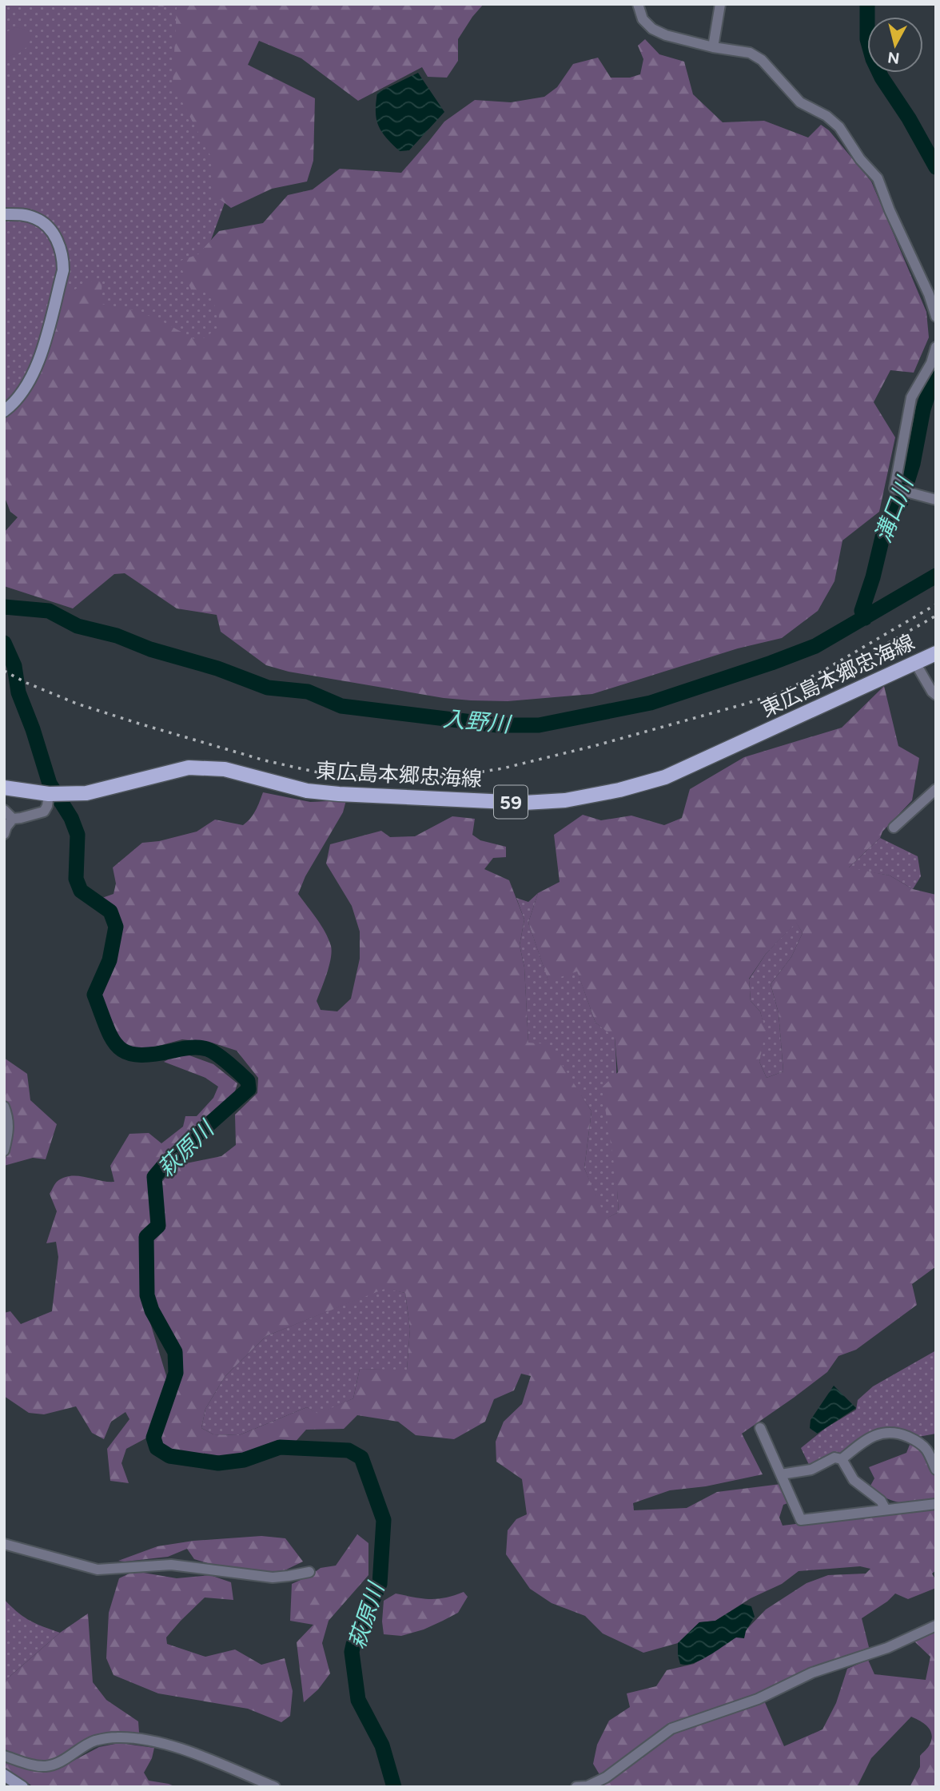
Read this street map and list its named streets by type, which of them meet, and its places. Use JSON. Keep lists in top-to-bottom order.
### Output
{
  "streets": {
    "main road": ["東広島本郷忠海線", "59"]
  },
  "water": ["溝口川", "入野川", "萩原川"],
  "north": "bottom"
}
